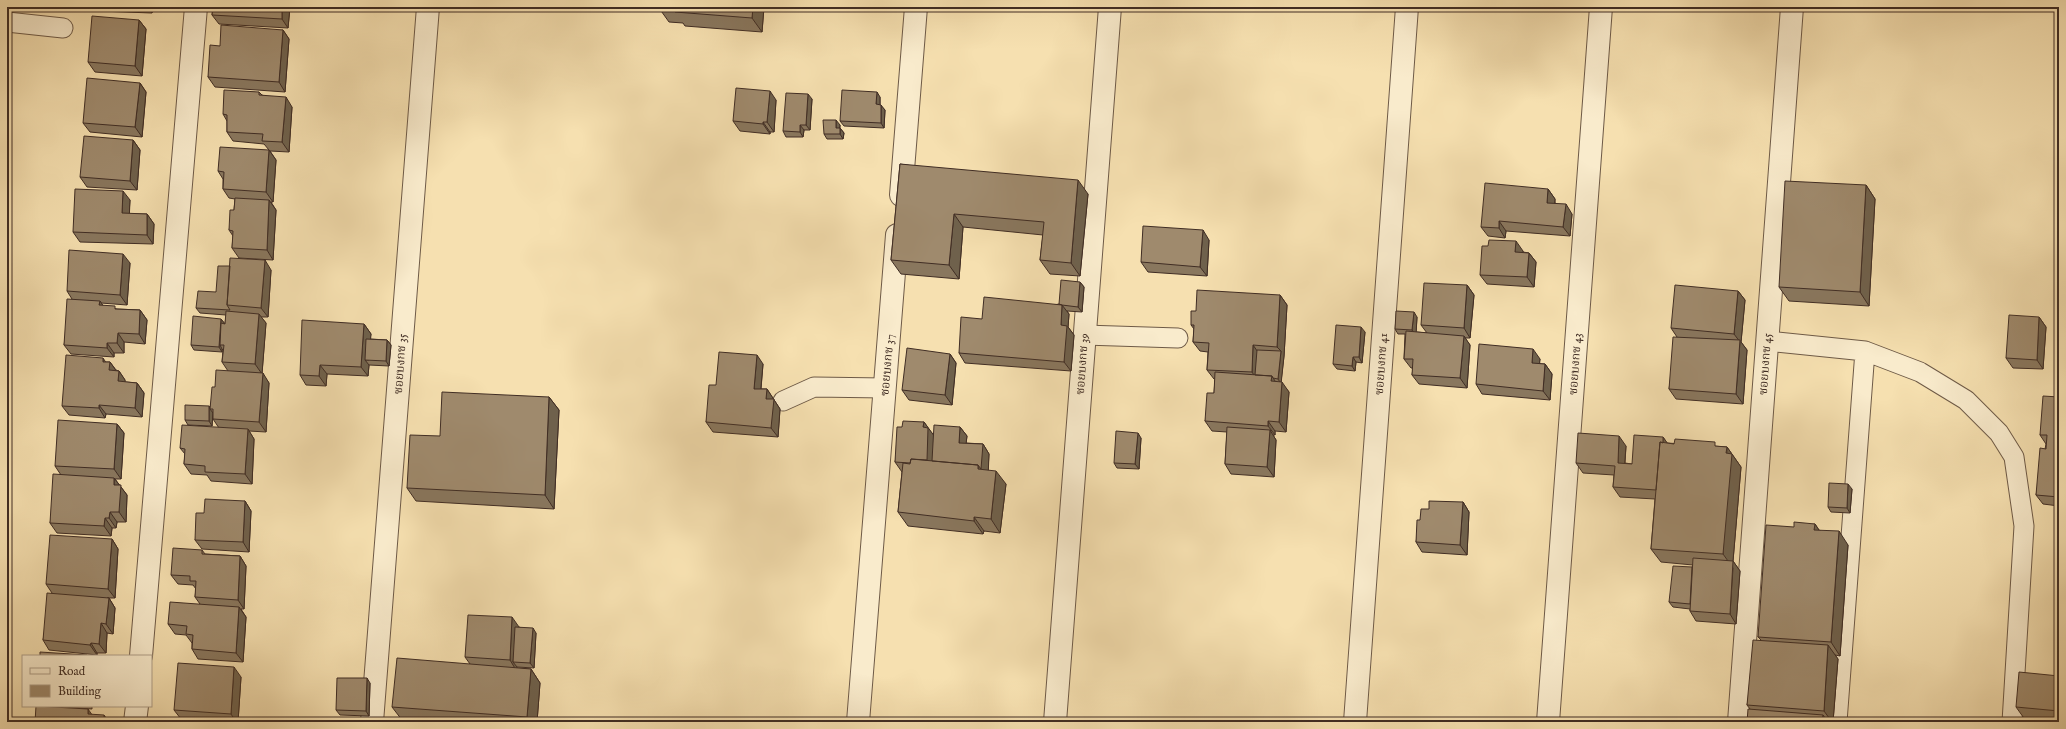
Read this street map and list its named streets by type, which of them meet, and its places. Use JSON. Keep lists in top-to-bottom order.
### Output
{
  "streets": {
    "street": [
      "ซอยบงกช 35",
      "ซอยบงกช 39",
      "ซอยบงกช 41",
      "ซอยบงกช 43",
      "ซอยบงกช 45",
      "ซอยบงกช 37"
    ]
  },
  "legend": ["Road", "Building"]
}
